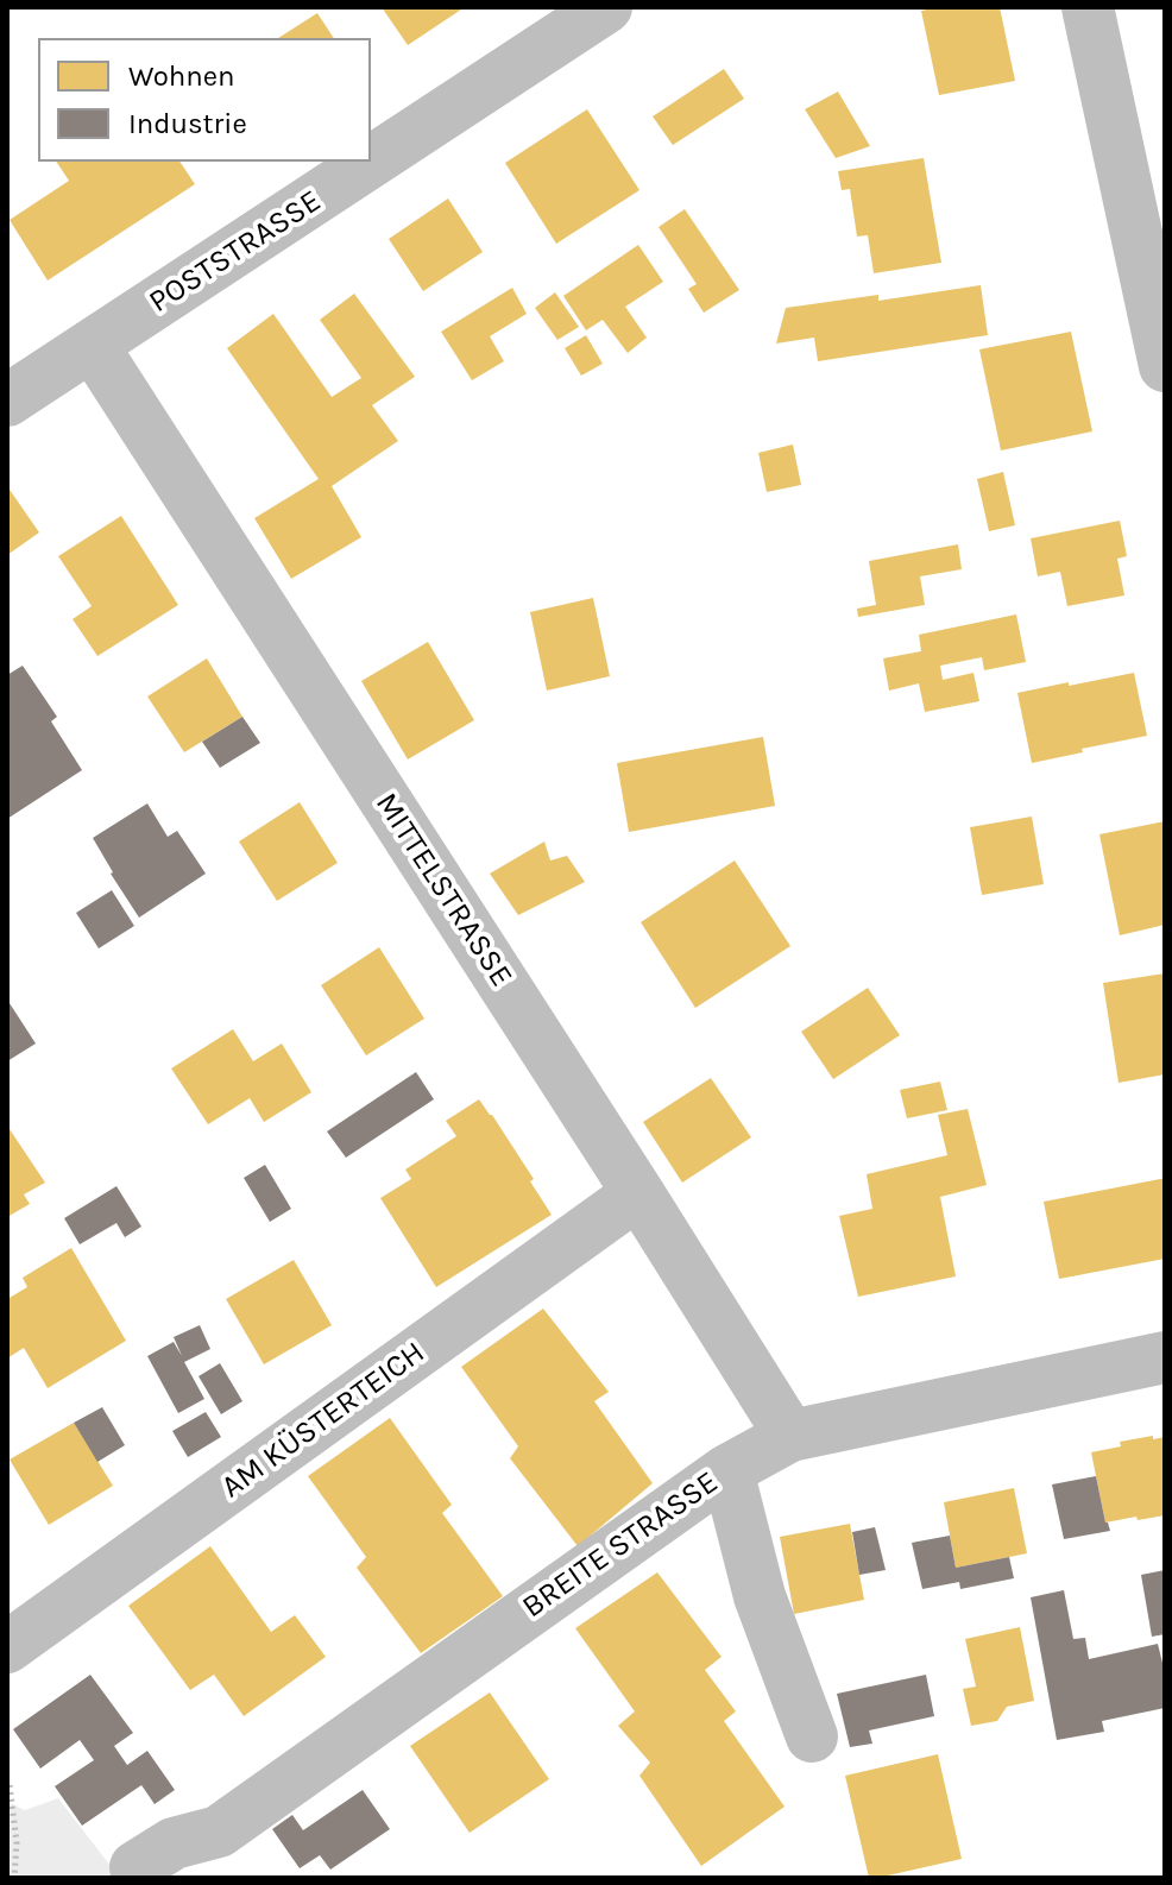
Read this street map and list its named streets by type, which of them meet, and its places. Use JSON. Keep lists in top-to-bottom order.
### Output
{
  "streets": {
    "street": [
      "POSTSTRASSE",
      "MITTELSTRASSE",
      "AM KÜSTERTEICH",
      "BREITE STRASSE"
    ]
  },
  "crossings": [
    ["POSTSTRASSE", "MITTELSTRASSE"],
    ["MITTELSTRASSE", "AM KÜSTERTEICH"],
    ["MITTELSTRASSE", "BREITE STRASSE"]
  ],
  "legend": ["Wohnen", "Industrie"]
}
